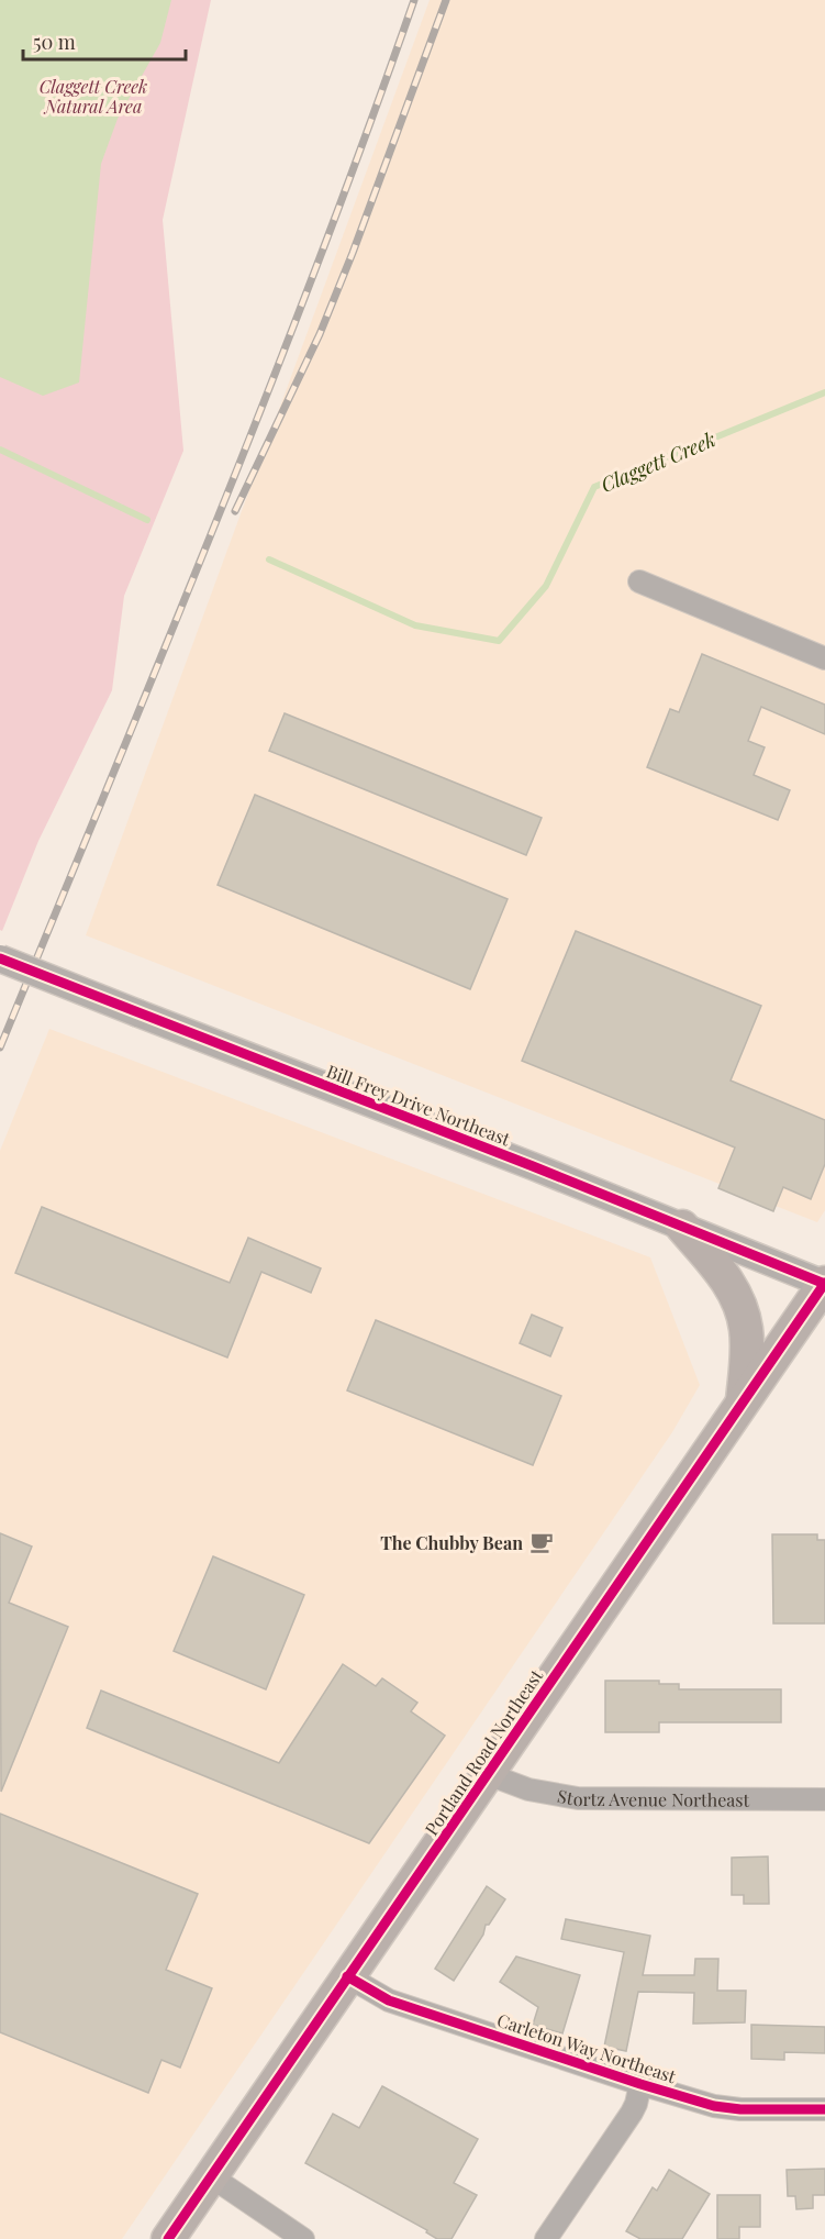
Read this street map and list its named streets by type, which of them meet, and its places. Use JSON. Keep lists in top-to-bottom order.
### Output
{
  "streets": {
    "main road": ["Portland Road Northeast"],
    "street": ["Bill Frey Drive Northeast", "Stortz Avenue Northeast", "Carleton Way Northeast"]
  },
  "crossings": [
    ["Bill Frey Drive Northeast", "Portland Road Northeast"],
    ["Portland Road Northeast", "Stortz Avenue Northeast"],
    ["Portland Road Northeast", "Carleton Way Northeast"]
  ],
  "water": ["Claggett Creek"],
  "parks": ["Claggett Creek Natural Area"],
  "places": {
    "cafe": ["The Chubby Bean"]
  },
  "scale_bar": "50 m"
}
